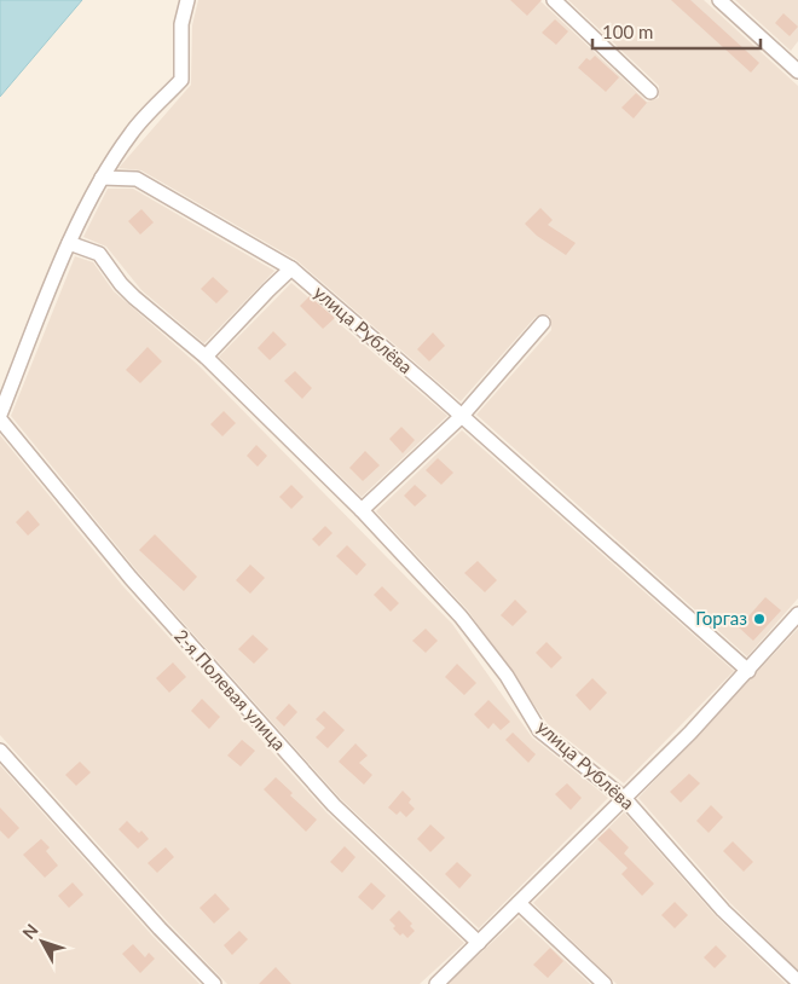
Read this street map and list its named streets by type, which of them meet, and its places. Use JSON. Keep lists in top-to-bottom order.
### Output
{
  "streets": {
    "street": ["улица Рублёва", "2-я Полевая улица"]
  },
  "places": ["Горгаз"],
  "scale_bar": "100 m",
  "north": "top left"
}
